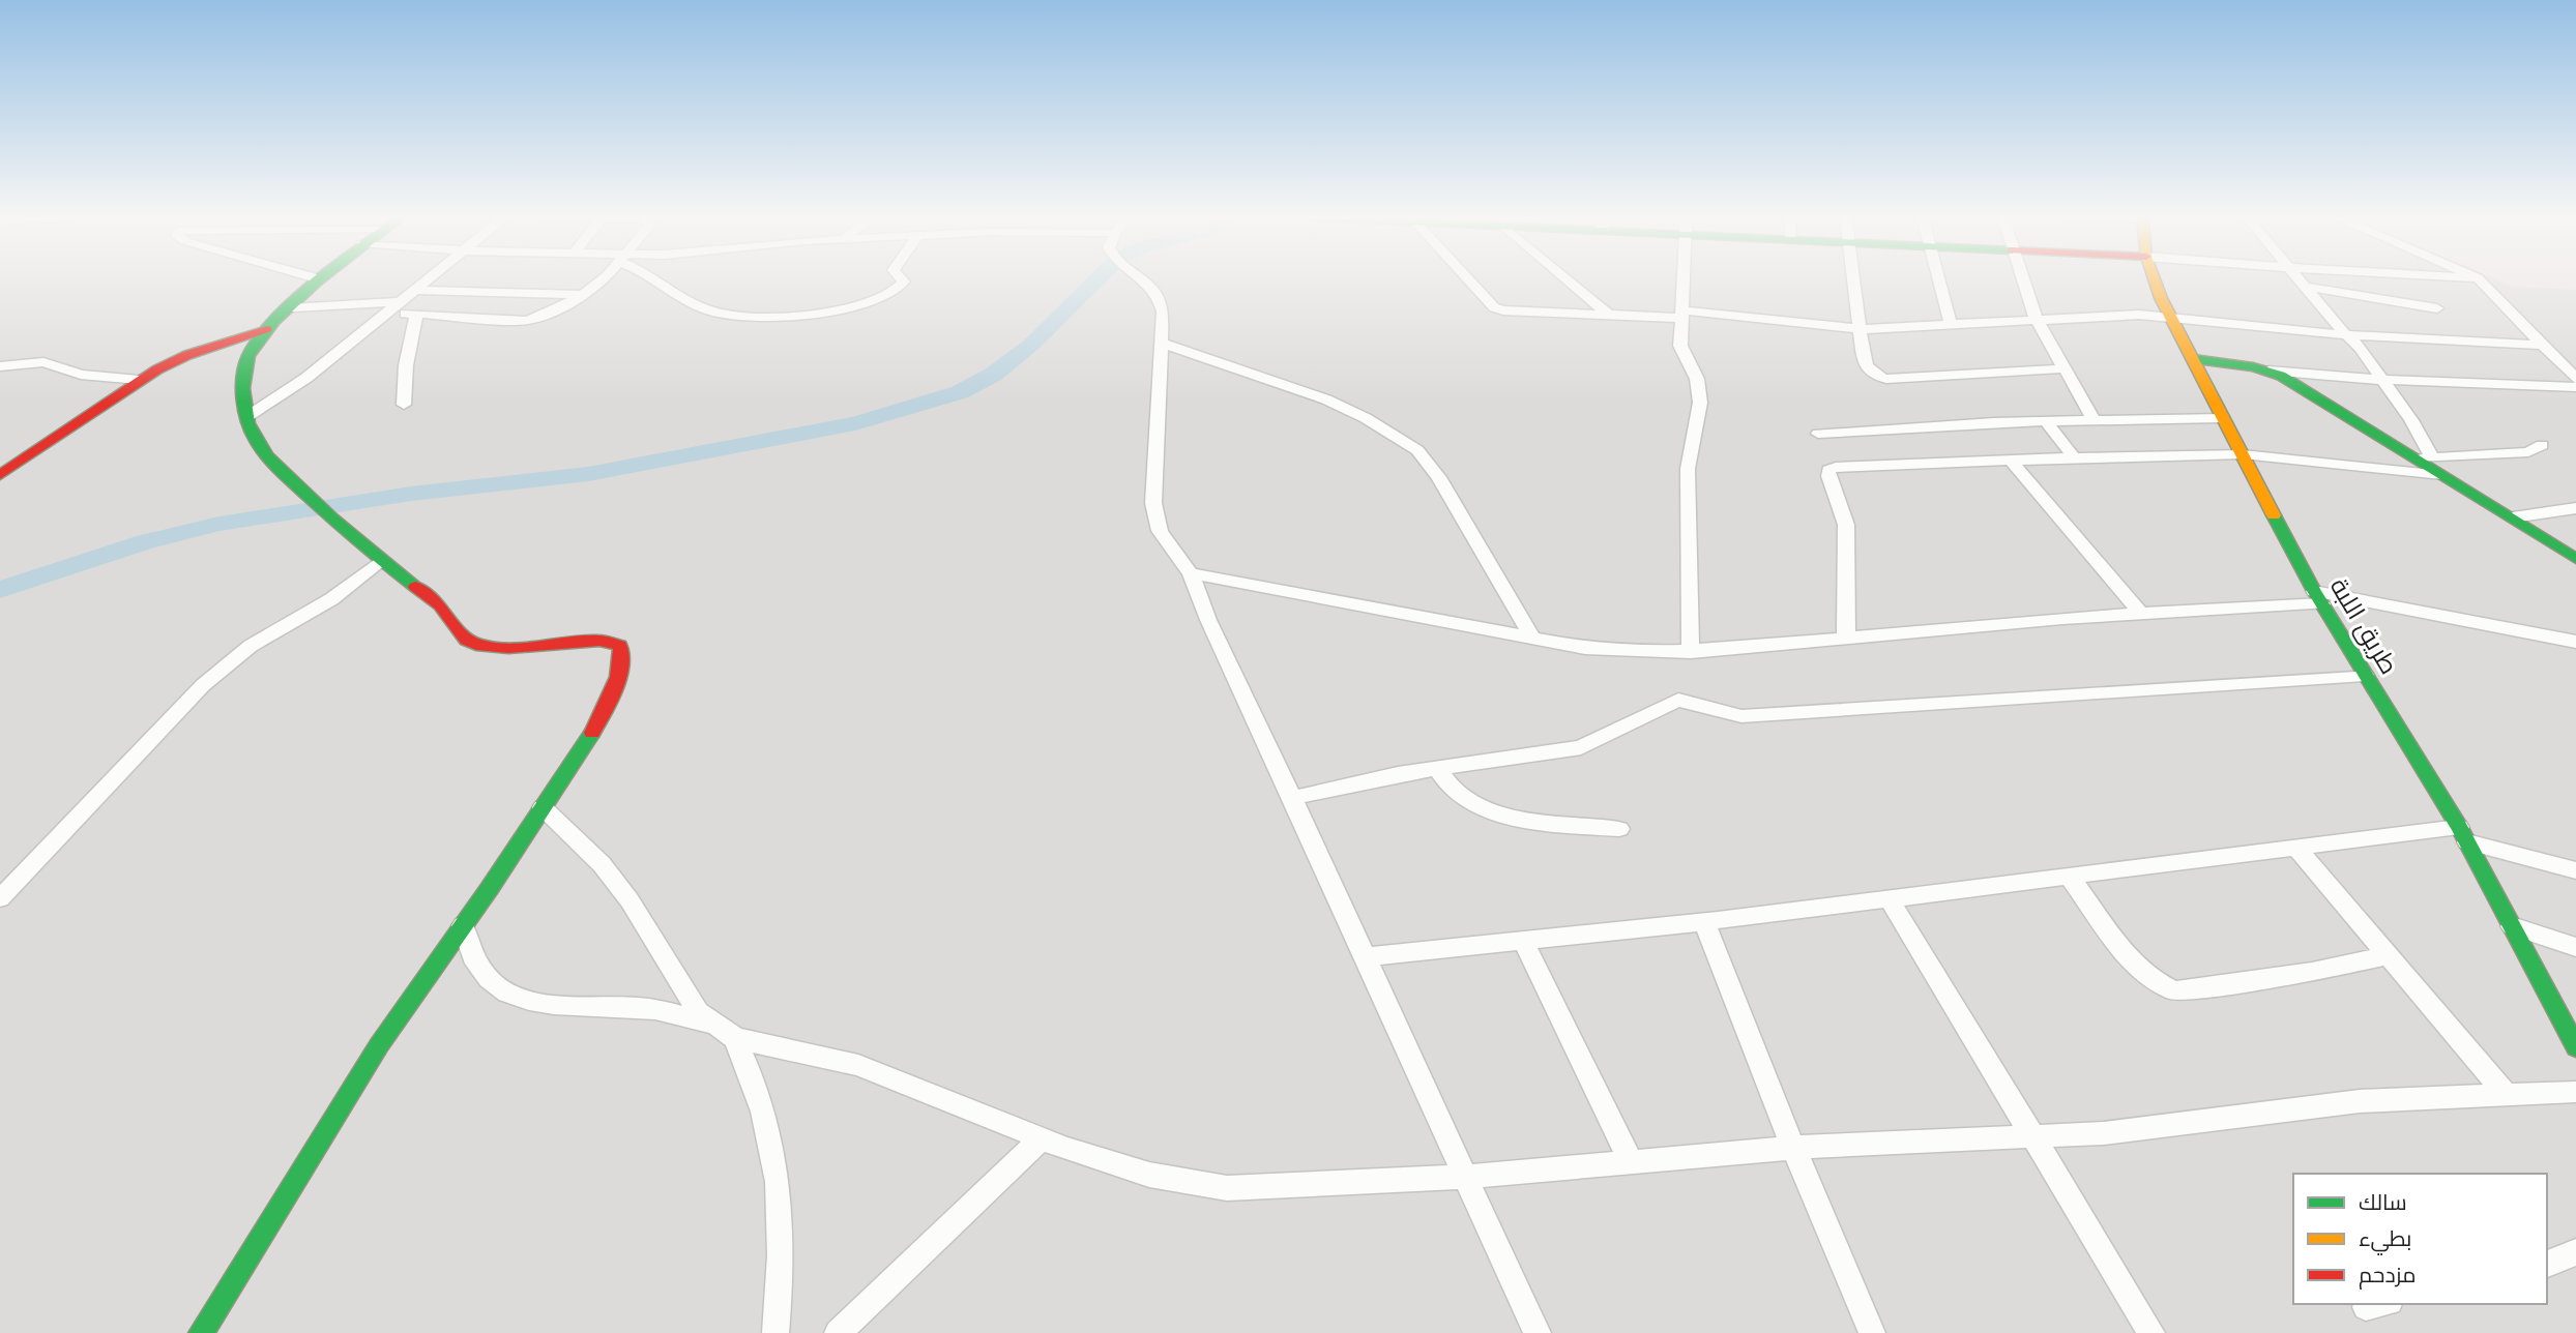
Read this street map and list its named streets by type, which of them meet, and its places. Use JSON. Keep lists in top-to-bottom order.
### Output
{
  "streets": {
    "street": ["طريق اللبة"]
  },
  "legend": ["سالك", "بطيء", "مزدحم"]
}
